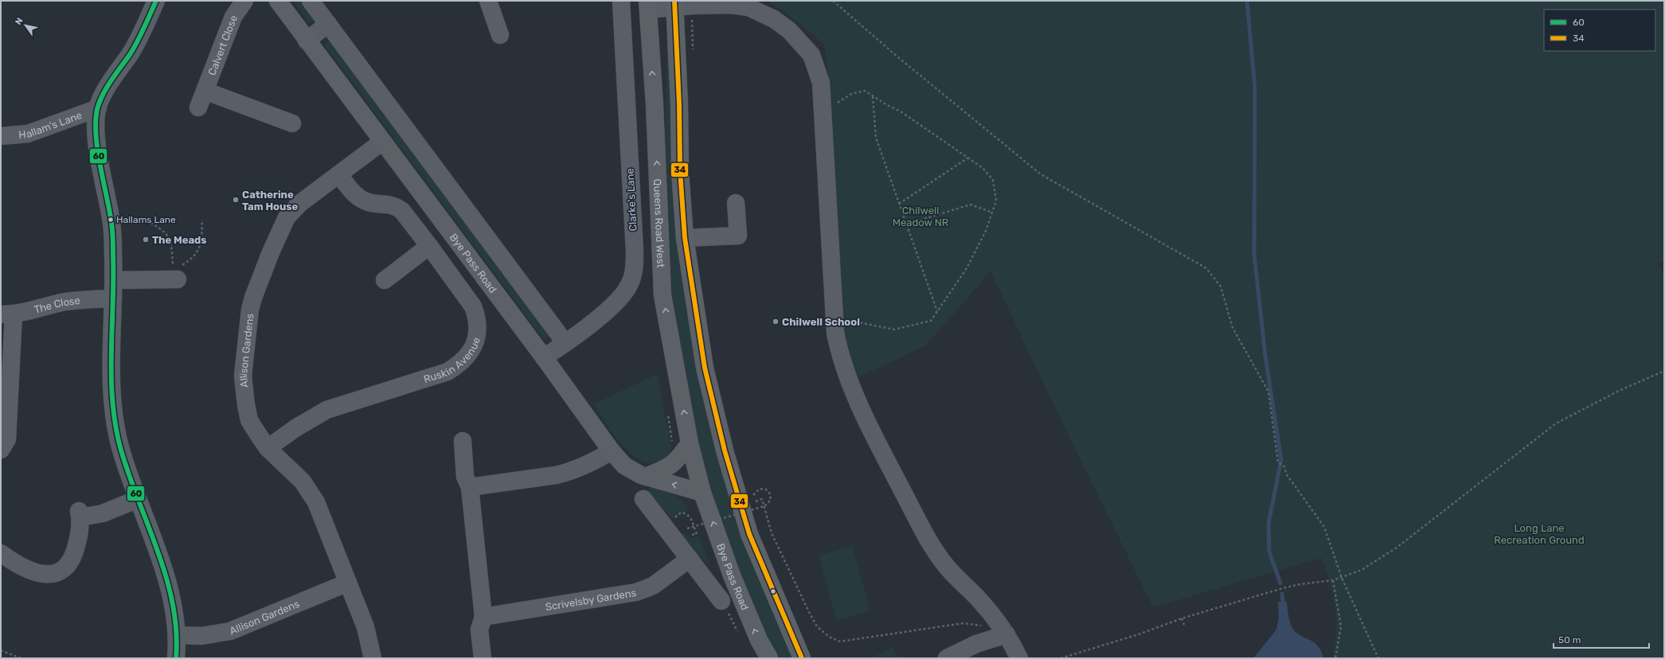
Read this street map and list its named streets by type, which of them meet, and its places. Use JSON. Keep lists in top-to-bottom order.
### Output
{
  "streets": {
    "main road": ["Queens Road West", "Bye Pass Road"],
    "street": [
      "Calvert Close",
      "Hallam's Lane",
      "Clarke's Lane",
      "The Close",
      "Allison Gardens",
      "Ruskin Avenue",
      "Scrivelsby Gardens"
    ]
  },
  "crossings": [
    ["Clarke's Lane", "Bye Pass Road"],
    ["Queens Road West", "Bye Pass Road"],
    ["Bye Pass Road", "Allison Gardens"],
    ["Bye Pass Road", "Scrivelsby Gardens"],
    ["Allison Gardens", "Ruskin Avenue"]
  ],
  "parks": ["Chilwell Meadow NR", "Long Lane Recreation Ground"],
  "places": [
    "Catherine Tam House",
    "Hallams Lane",
    "The Meads",
    "Chilwell School"
  ],
  "lines": ["transit line 60", "transit line 34"],
  "legend": ["60", "34"],
  "scale_bar": "50 m",
  "north": "top left"
}
